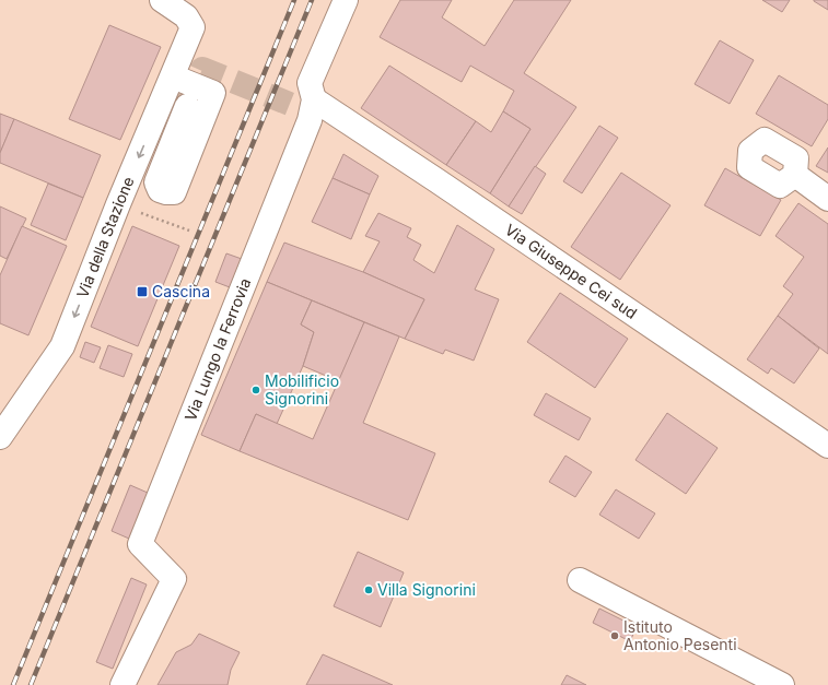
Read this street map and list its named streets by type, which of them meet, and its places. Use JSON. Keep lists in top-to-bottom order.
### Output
{
  "streets": {
    "street": ["Via della Stazione", "Via Giuseppe Cei sud", "Via Lungo la Ferrovia"]
  },
  "crossings": [
    ["Via Giuseppe Cei sud", "Via Lungo la Ferrovia"]
  ],
  "one_way": ["Via della Stazione"],
  "places": {
    "transit": ["Cascina"],
    "other": ["Mobilificio Signorini", "Villa Signorini", "Istituto Antonio Pesenti"]
  }
}
